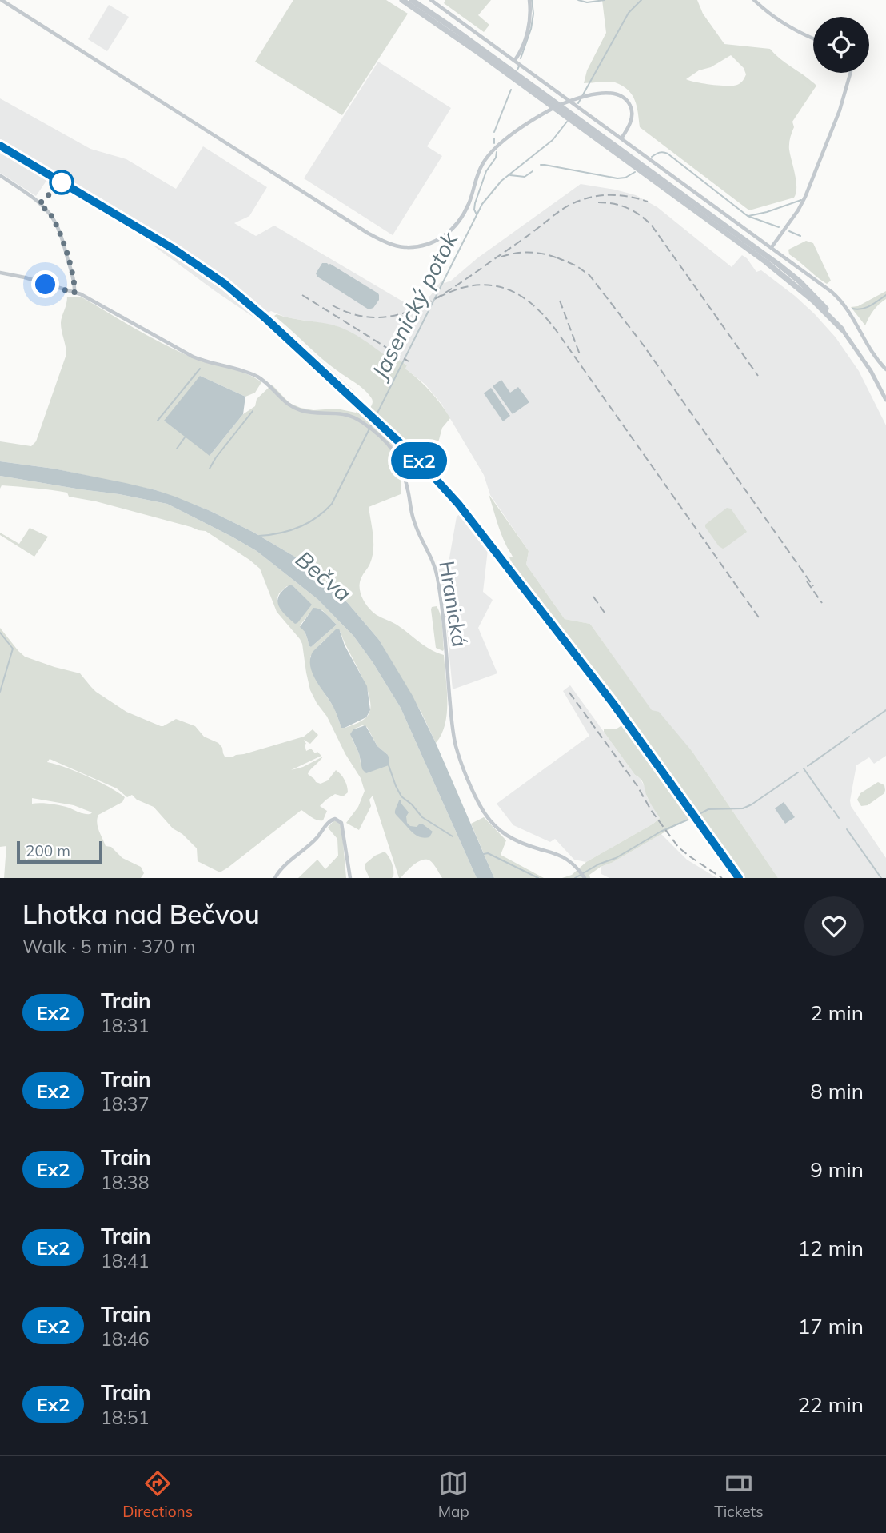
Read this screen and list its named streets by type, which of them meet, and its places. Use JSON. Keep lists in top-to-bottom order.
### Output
{
  "streets": {
    "street": ["Hranická"]
  },
  "water": ["Jasenický potok", "Bečva"],
  "scale_bar": "200 m",
  "page": {
    "on_map": "Ex2",
    "scale": "200 m",
    "heading": ["Lhotka nad Bečvou", "Walk · 5 min · 370 m"],
    "list": [
      {
        "mark": "Ex2",
        "name": "Train",
        "note": "18:31",
        "value": "2 min"
      },
      {
        "mark": "Ex2",
        "name": "Train",
        "note": "18:37",
        "value": "8 min"
      },
      {
        "mark": "Ex2",
        "name": "Train",
        "note": "18:38",
        "value": "9 min"
      },
      {
        "mark": "Ex2",
        "name": "Train",
        "note": "18:41",
        "value": "12 min"
      },
      {
        "mark": "Ex2",
        "name": "Train",
        "note": "18:46",
        "value": "17 min"
      },
      {
        "mark": "Ex2",
        "name": "Train",
        "note": "18:51",
        "value": "22 min"
      }
    ],
    "tabs": ["Directions", "Map", "Tickets"]
  }
}
